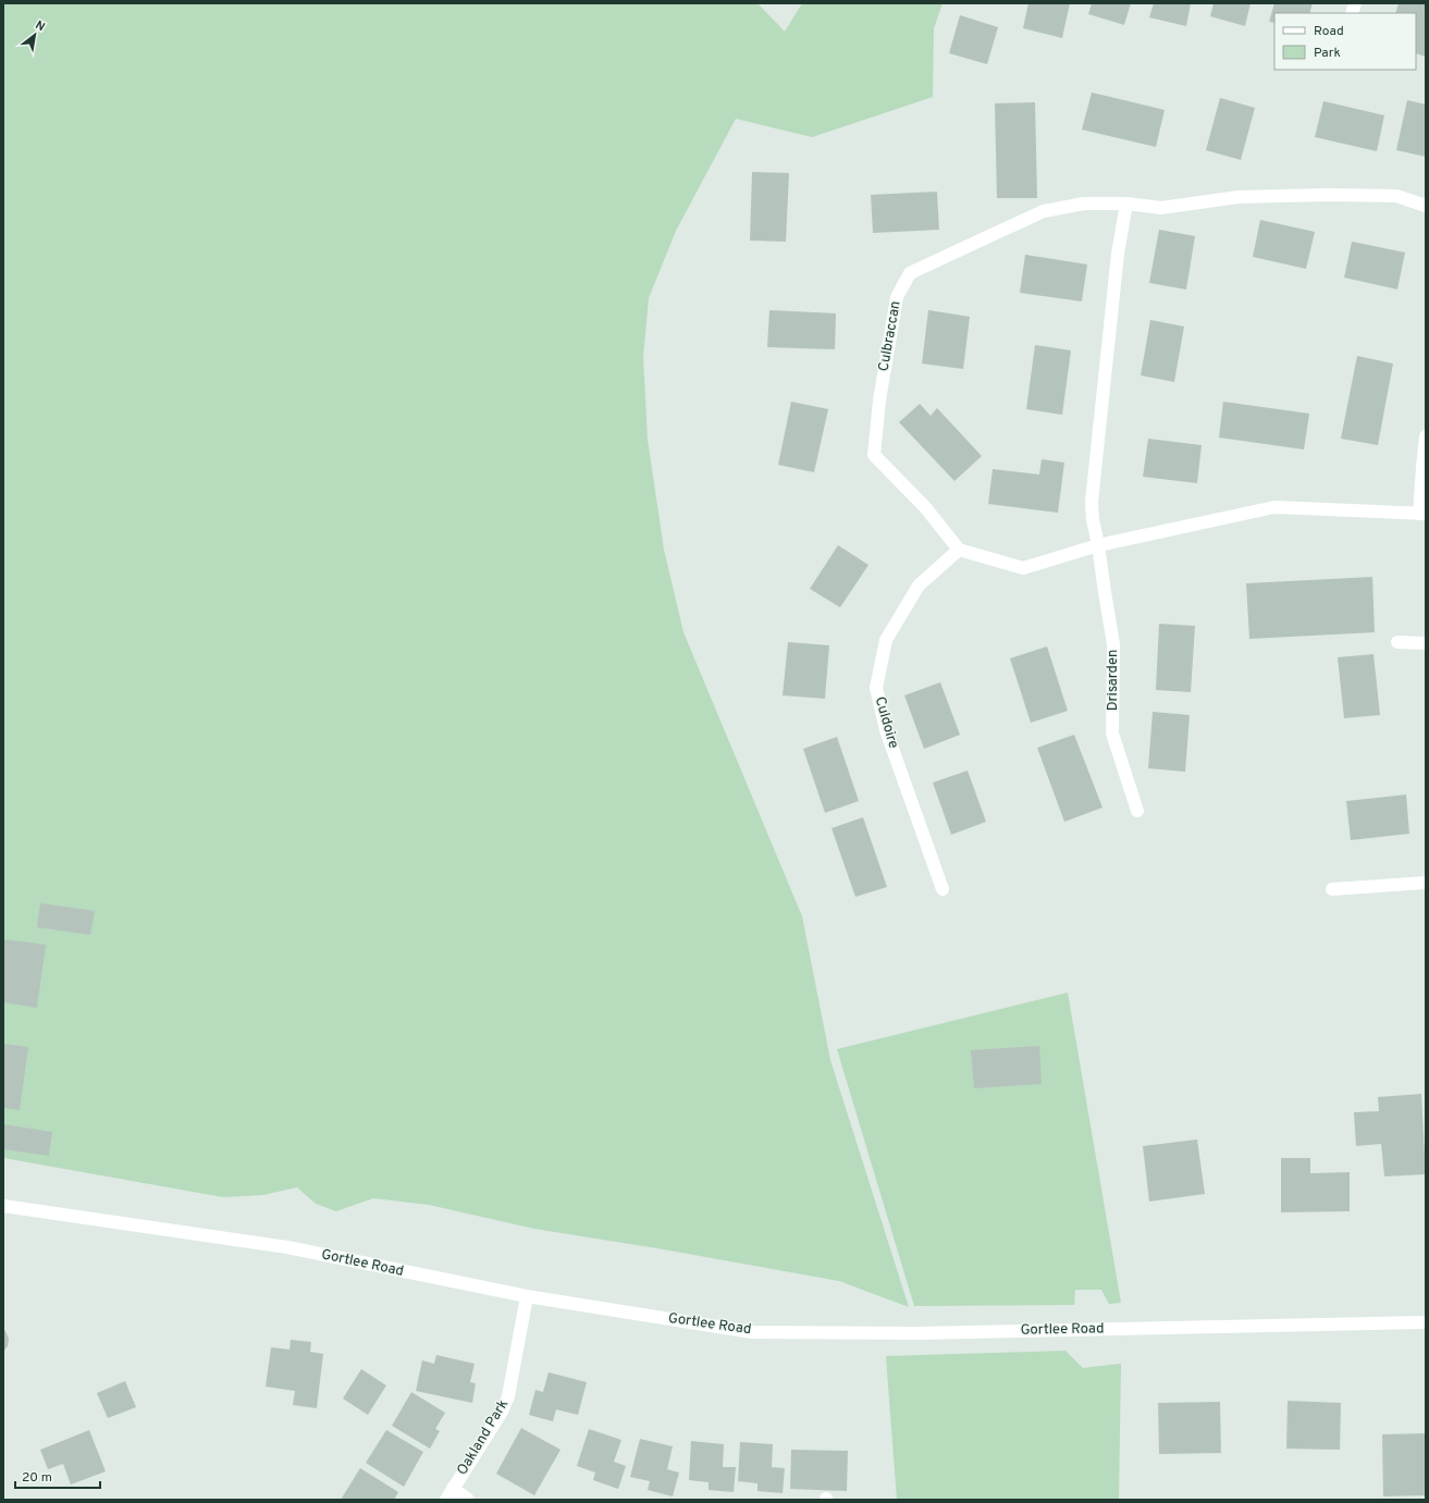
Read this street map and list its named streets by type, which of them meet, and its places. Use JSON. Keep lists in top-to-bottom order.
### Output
{
  "streets": {
    "street": [
      "Culbraccan",
      "Drisarden",
      "Culdoire",
      "Gortlee Road",
      "Oakland Park"
    ]
  },
  "crossings": [
    ["Culbraccan", "Drisarden"],
    ["Culbraccan", "Culdoire"],
    ["Gortlee Road", "Oakland Park"]
  ],
  "legend": ["Road", "Park"],
  "scale_bar": "20 m",
  "north": "top right"
}
